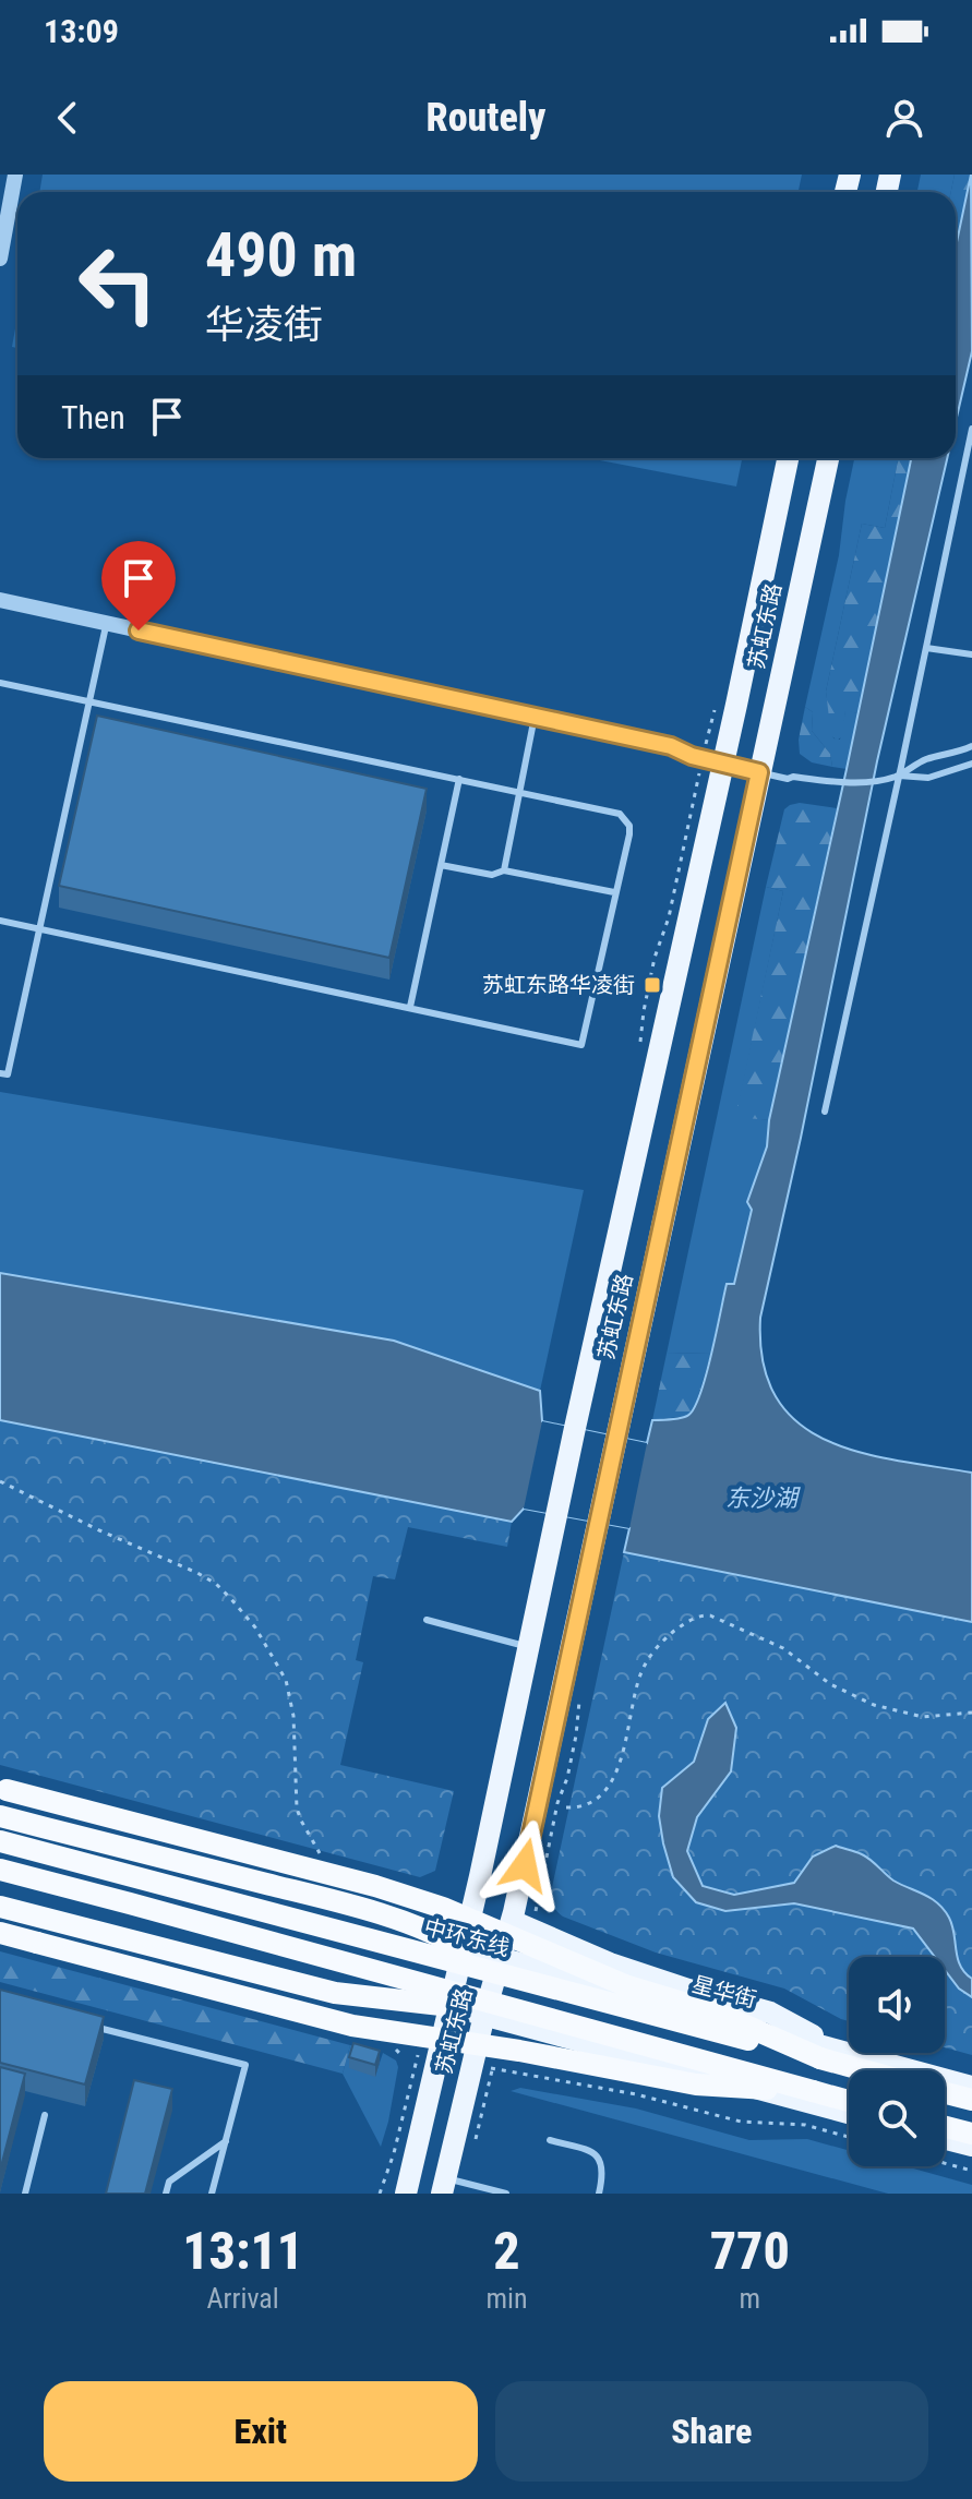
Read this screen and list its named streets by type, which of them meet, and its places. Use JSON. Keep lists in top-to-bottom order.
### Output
{
  "streets": {
    "highway": ["中环东线"],
    "main road": ["苏虹东路", "星华街"]
  },
  "crossings": [
    ["苏虹东路", "星华街"]
  ],
  "water": ["东沙湖"],
  "places": {
    "transit": ["苏虹东路华凌街"]
  },
  "page": {
    "status": "13:09",
    "header": "Routely",
    "turn": ["490 m", "华凌街"],
    "then": "Then",
    "eta": [
      "13:11",
      "Arrival",
      "2",
      "min",
      "770",
      "m"
    ],
    "buttons": ["Exit", "Share"]
  }
}
